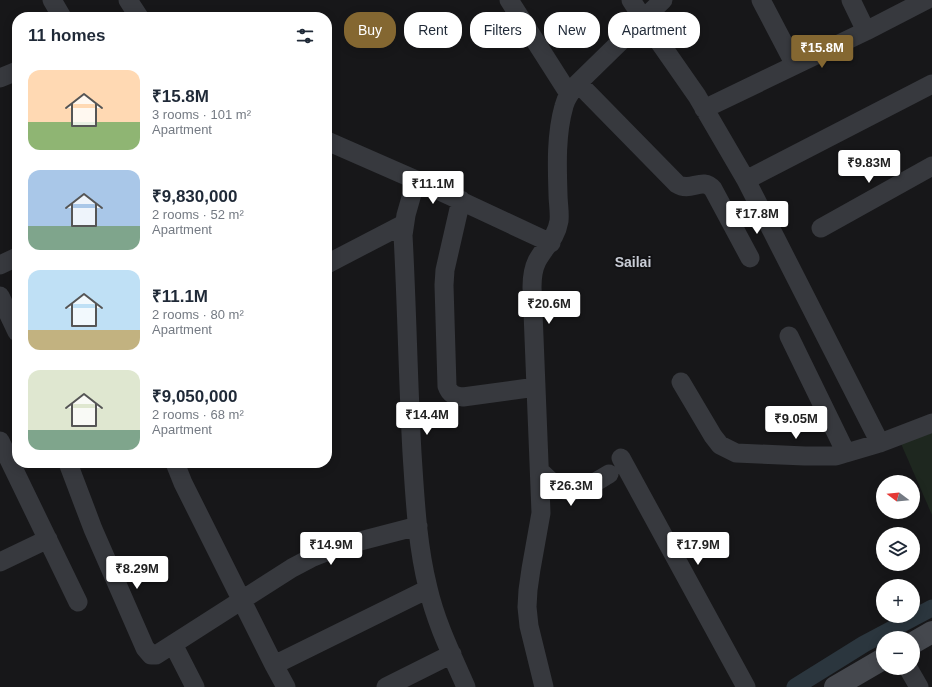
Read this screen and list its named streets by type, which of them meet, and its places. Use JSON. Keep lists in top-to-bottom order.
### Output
{
  "districts": ["Sailai"],
  "north": "left",
  "page": {
    "chip": [
      "Buy",
      "Rent",
      "Filters",
      "New",
      "Apartment"
    ],
    "heading": "11 homes",
    "price": [
      "₹15.8M",
      "₹9.83M",
      "₹11.1M",
      "₹17.8M",
      "₹20.6M",
      "₹14.4M",
      "₹9.05M",
      "₹26.3M",
      "₹14.9M",
      "₹17.9M",
      "₹8.29M"
    ],
    "list": [
      {
        "name": "₹15.8M",
        "note": "3 rooms · 101 m² · Apartment"
      },
      {
        "name": "₹9,830,000",
        "note": "2 rooms · 52 m² · Apartment"
      },
      {
        "name": "₹11.1M",
        "note": "2 rooms · 80 m² · Apartment"
      },
      {
        "name": "₹9,050,000",
        "note": "2 rooms · 68 m² · Apartment"
      }
    ],
    "map_buttons": ["+", "−"]
  }
}
